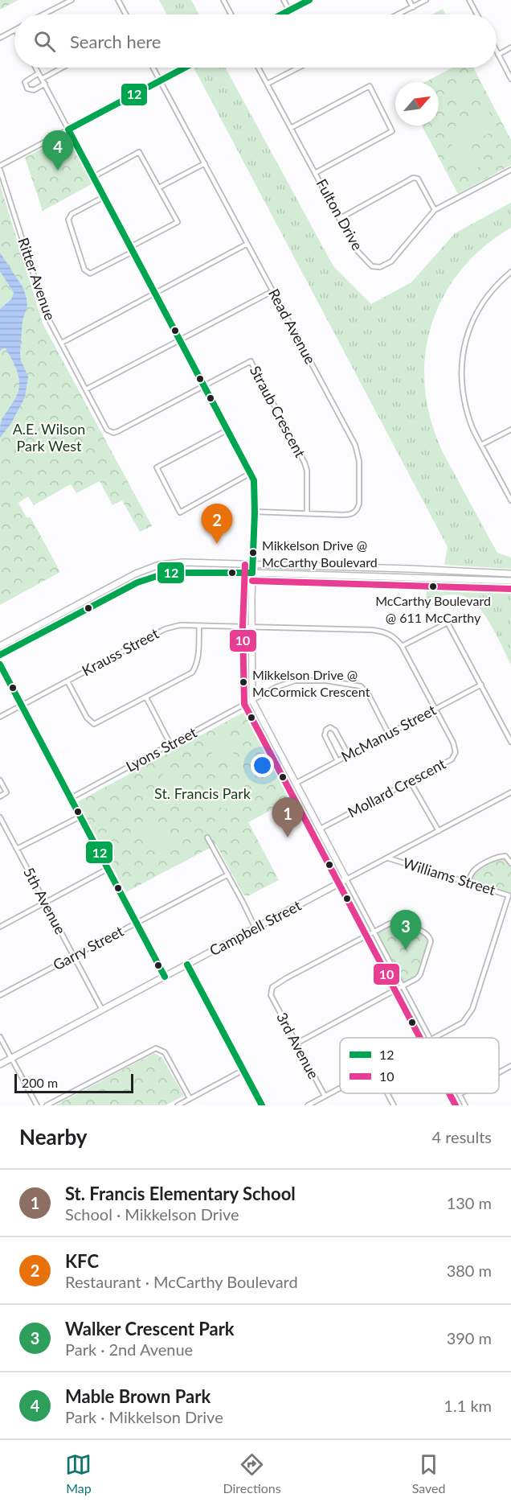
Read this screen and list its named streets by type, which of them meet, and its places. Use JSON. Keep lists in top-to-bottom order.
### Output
{
  "streets": {
    "street": [
      "Fulton Drive",
      "Ritter Avenue",
      "Read Avenue",
      "Straub Crescent",
      "Krauss Street",
      "McManus Street",
      "Lyons Street",
      "Mollard Crescent",
      "Williams Street",
      "5th Avenue",
      "Campbell Street",
      "Garry Street",
      "3rd Avenue"
    ]
  },
  "crossings": [
    ["Ritter Avenue", "Straub Crescent"],
    ["Read Avenue", "Straub Crescent"],
    ["Krauss Street", "Mollard Crescent"],
    ["McManus Street", "Lyons Street"],
    ["McManus Street", "Mollard Crescent"],
    ["Williams Street", "Campbell Street"],
    ["5th Avenue", "Campbell Street"],
    ["5th Avenue", "Garry Street"]
  ],
  "parks": ["A.E. Wilson Park West", "St. Francis Park"],
  "places": ["Mikkelson Drive @ McCarthy Boulevard", "McCarthy Boulevard @ 611 McCarthy", "Mikkelson Drive @ McCormick Crescent"],
  "lines": ["transit line 12", "transit line 10"],
  "legend": ["12", "10"],
  "scale_bar": "200 m",
  "north": "top right",
  "page": {
    "search": "Search here",
    "pins": [
      "4",
      "2",
      "1",
      "3"
    ],
    "scale": "200 m",
    "heading": ["Nearby", "4 results"],
    "list": [
      {
        "mark": "1",
        "name": "St. Francis Elementary School",
        "note": "School · Mikkelson Drive",
        "value": "130 m"
      },
      {
        "mark": "2",
        "name": "KFC",
        "note": "Restaurant · McCarthy Boulevard",
        "value": "380 m"
      },
      {
        "mark": "3",
        "name": "Walker Crescent Park",
        "note": "Park · 2nd Avenue",
        "value": "390 m"
      },
      {
        "mark": "4",
        "name": "Mable Brown Park",
        "note": "Park · Mikkelson Drive",
        "value": "1.1 km"
      }
    ],
    "nav": ["Map", "Directions", "Saved"]
  }
}
